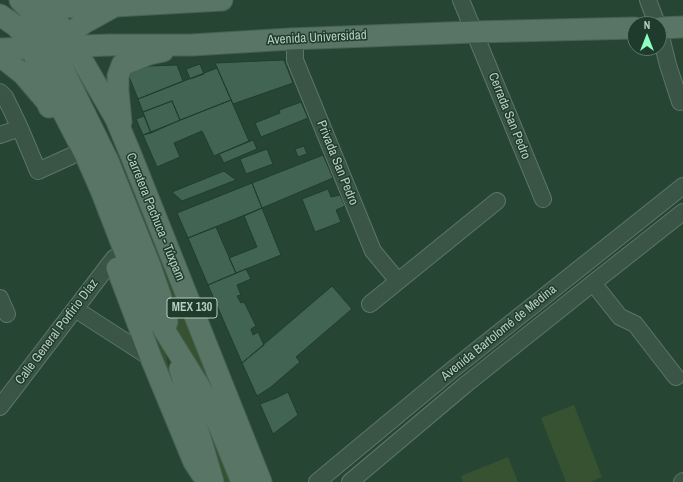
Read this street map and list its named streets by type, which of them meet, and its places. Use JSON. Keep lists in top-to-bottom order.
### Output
{
  "streets": {
    "main road": ["Avenida Universidad", "Carretera Pachuca - Túxpam", "MEX 130"],
    "street": [
      "Cerrada San Pedro",
      "Privada San Pedro",
      "Calle General Porfirio Díaz",
      "Avenida Bartolomé de Medina"
    ]
  },
  "crossings": [
    ["Avenida Universidad", "Cerrada San Pedro"],
    ["Avenida Universidad", "Privada San Pedro"]
  ],
  "north": "top"
}
